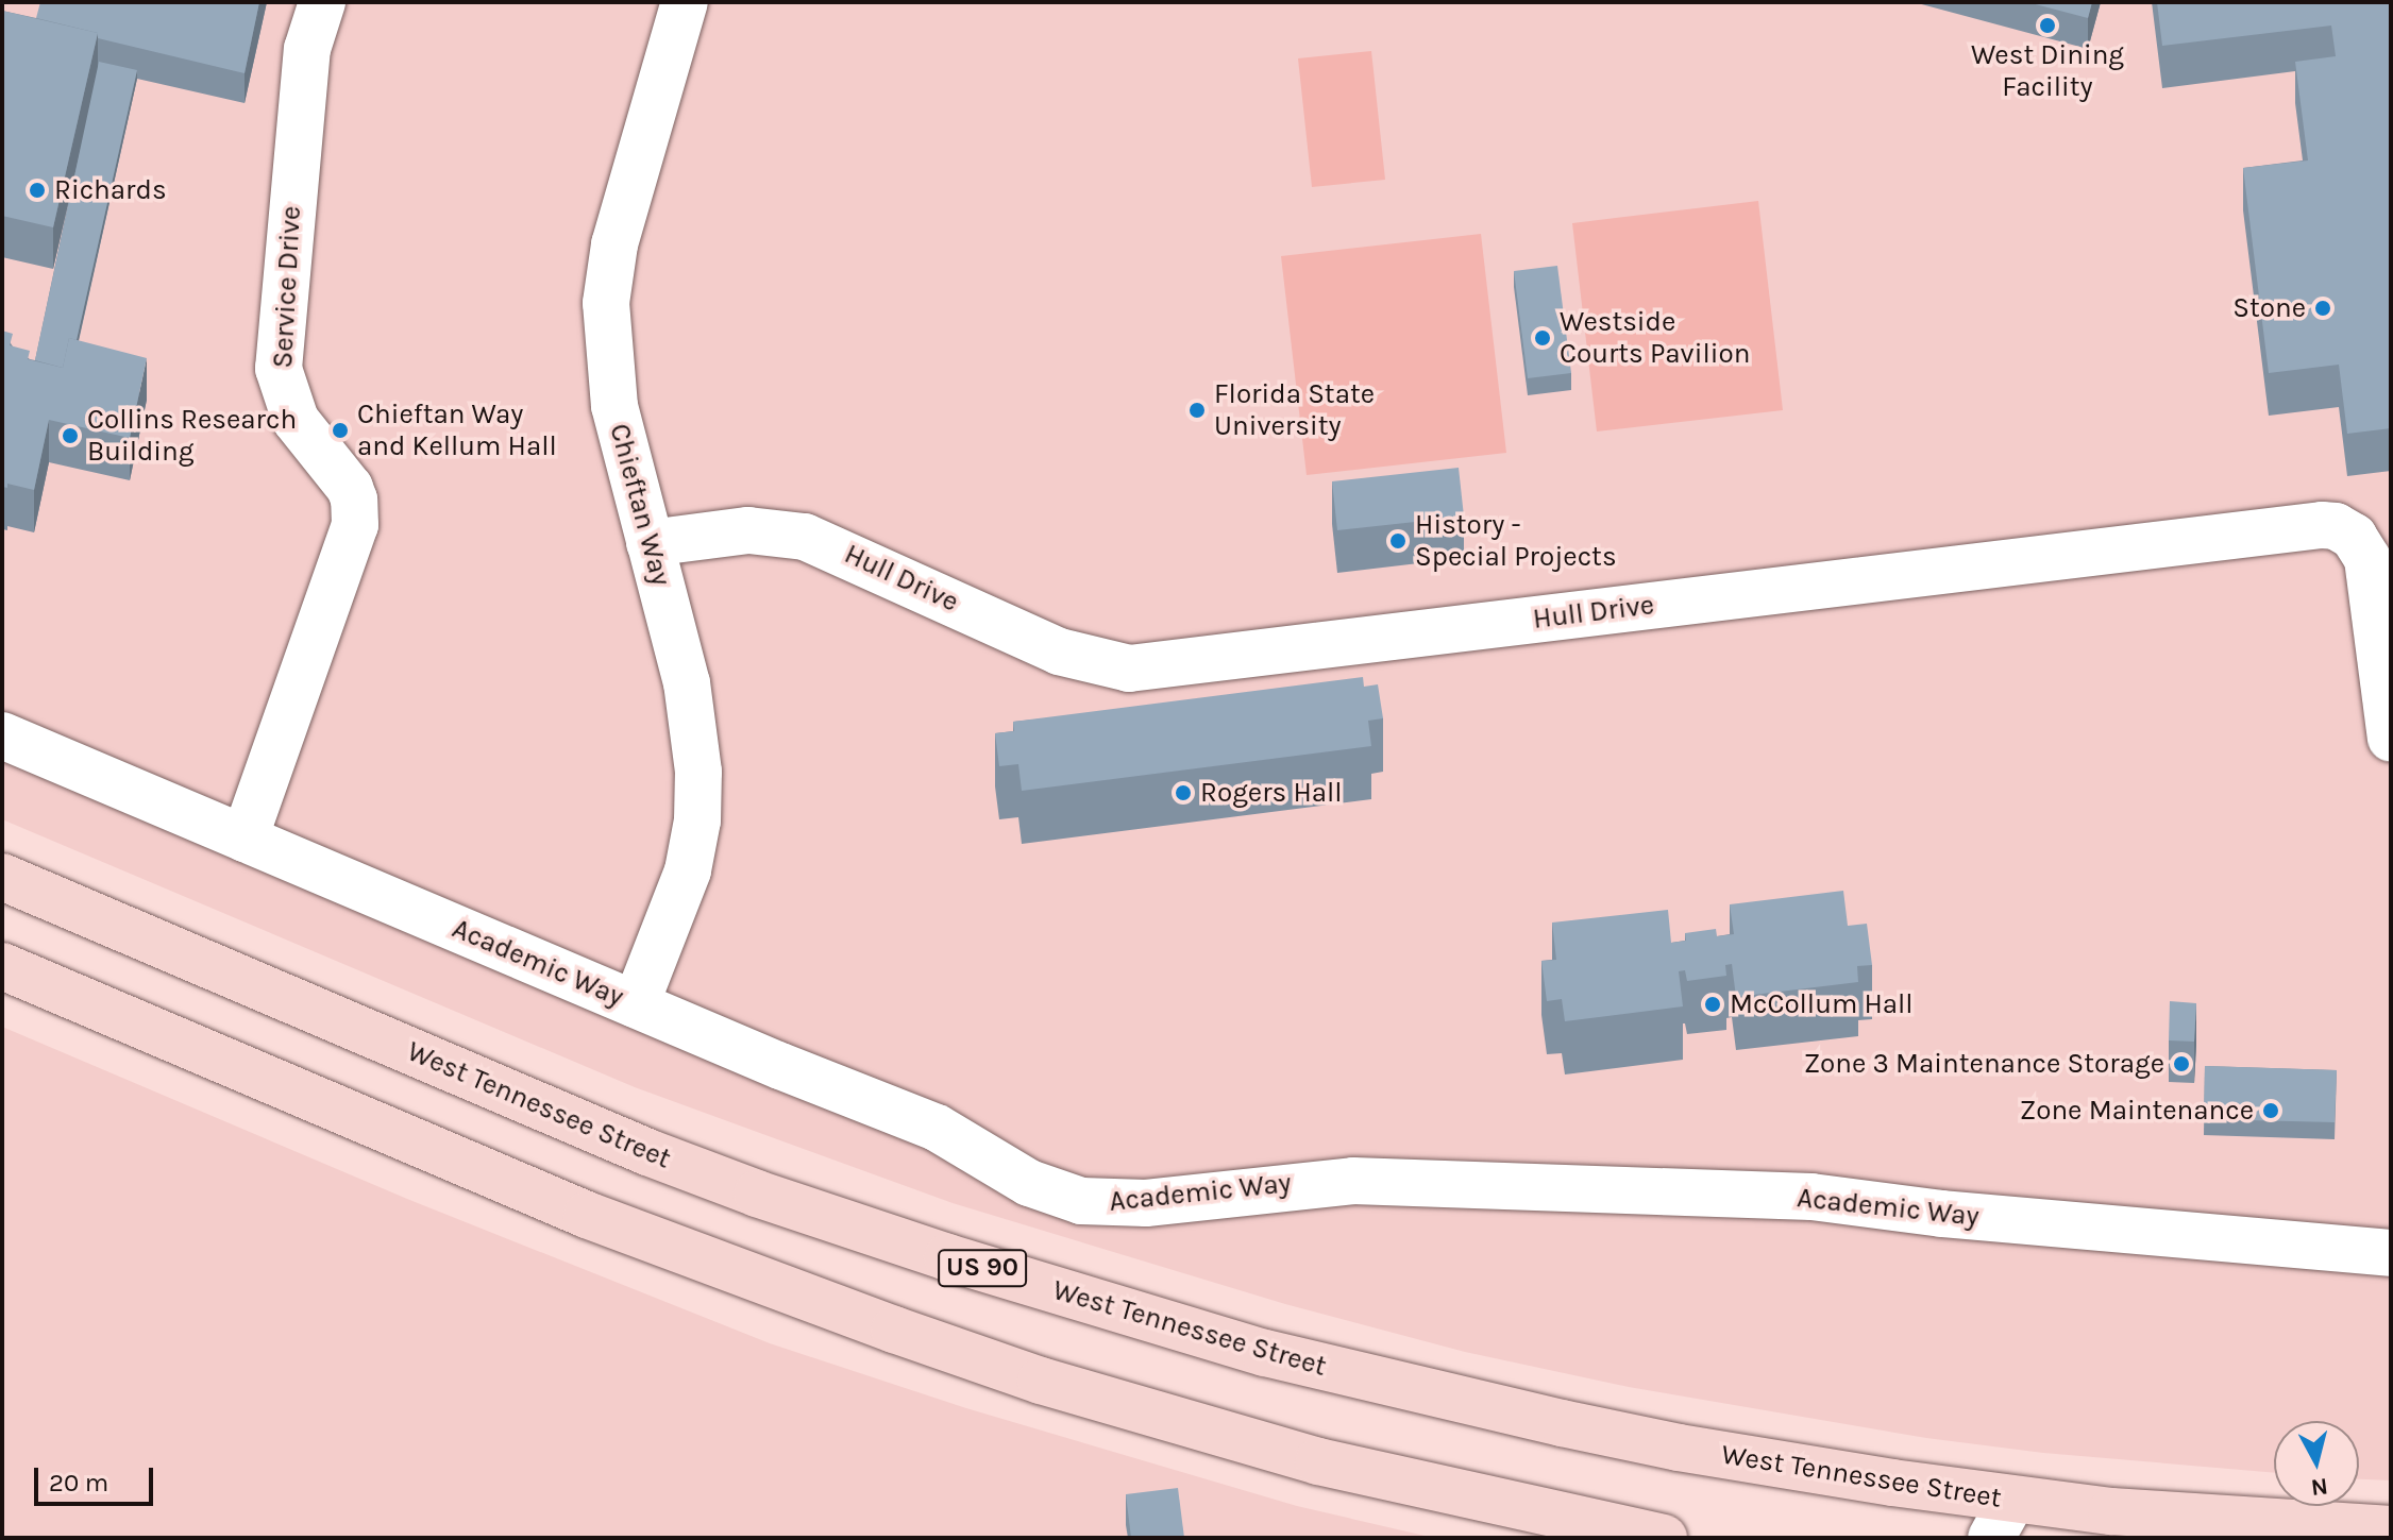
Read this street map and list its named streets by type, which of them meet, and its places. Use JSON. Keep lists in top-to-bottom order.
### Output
{
  "streets": {
    "main road": ["West Tennessee Street", "US 90"],
    "street": [
      "Service Drive",
      "Chieftan Way",
      "Hull Drive",
      "Academic Way"
    ]
  },
  "crossings": [
    ["Service Drive", "Academic Way"],
    ["Chieftan Way", "Hull Drive"],
    ["Chieftan Way", "Academic Way"]
  ],
  "places": [
    "West Dining Facility",
    "Richards",
    "Stone",
    "Westside Courts Pavilion",
    "Florida State University",
    "Chieftan Way and Kellum Hall",
    "Collins Research Building",
    "History - Special Projects",
    "Rogers Hall",
    "McCollum Hall",
    "Zone 3 Maintenance Storage",
    "Zone Maintenance"
  ],
  "scale_bar": "20 m",
  "north": "bottom"
}
